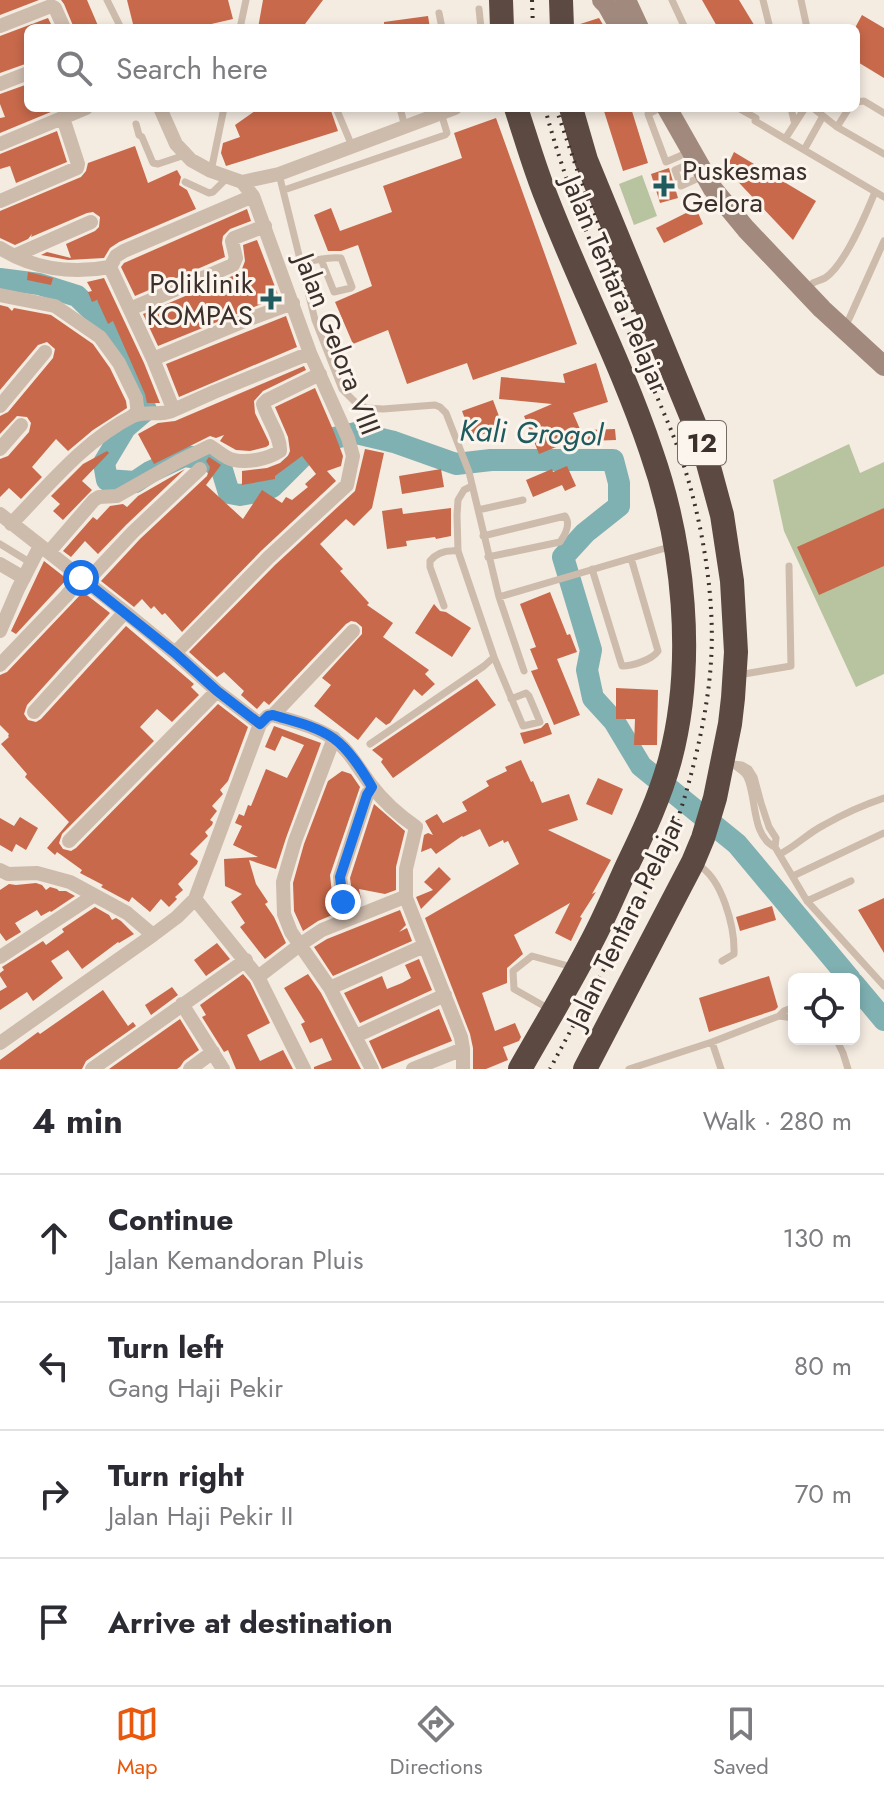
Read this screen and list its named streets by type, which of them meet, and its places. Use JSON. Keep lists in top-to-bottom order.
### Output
{
  "streets": {
    "highway": ["Jalan Tentara Pelajar", "12"],
    "street": ["Jalan Gelora VIII"]
  },
  "water": ["Kali Grogol"],
  "places": {
    "health": ["Puskesmas Gelora", "Poliklinik KOMPAS"]
  },
  "page": {
    "search": "Search here",
    "heading": ["4 min", "Walk · 280 m"],
    "list": [
      ["Continue", "Jalan Kemandoran Pluis", "130 m"],
      ["Turn left", "Gang Haji Pekir", "80 m"],
      ["Turn right", "Jalan Haji Pekir II", "70 m"],
      "Arrive at destination"
    ],
    "nav": ["Map", "Directions", "Saved"]
  }
}
